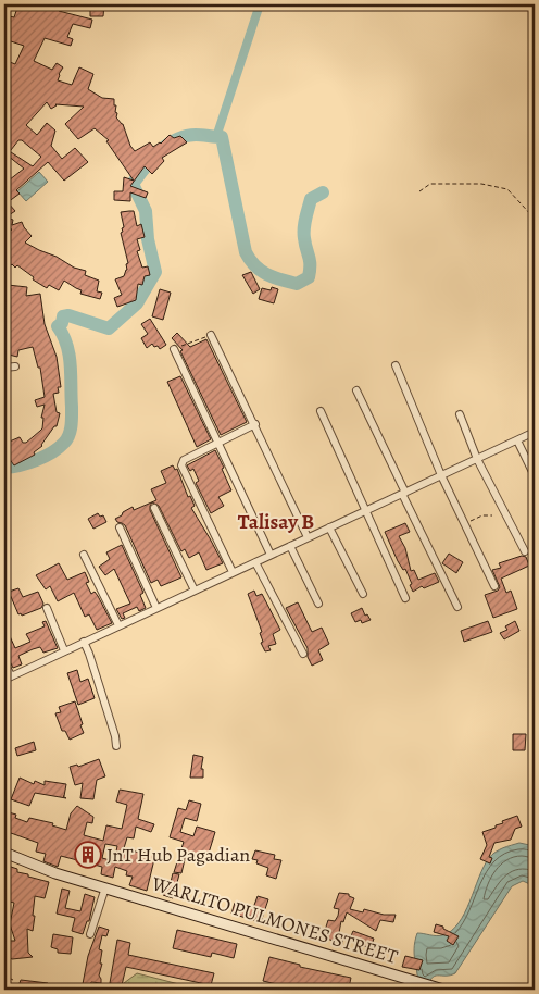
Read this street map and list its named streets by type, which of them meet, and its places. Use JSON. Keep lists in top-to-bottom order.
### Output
{
  "streets": {
    "street": ["WARLITO PULMONES STREET"]
  },
  "districts": ["Talisay B"],
  "places": {
    "building": ["JnT Hub Pagadian"]
  }
}
